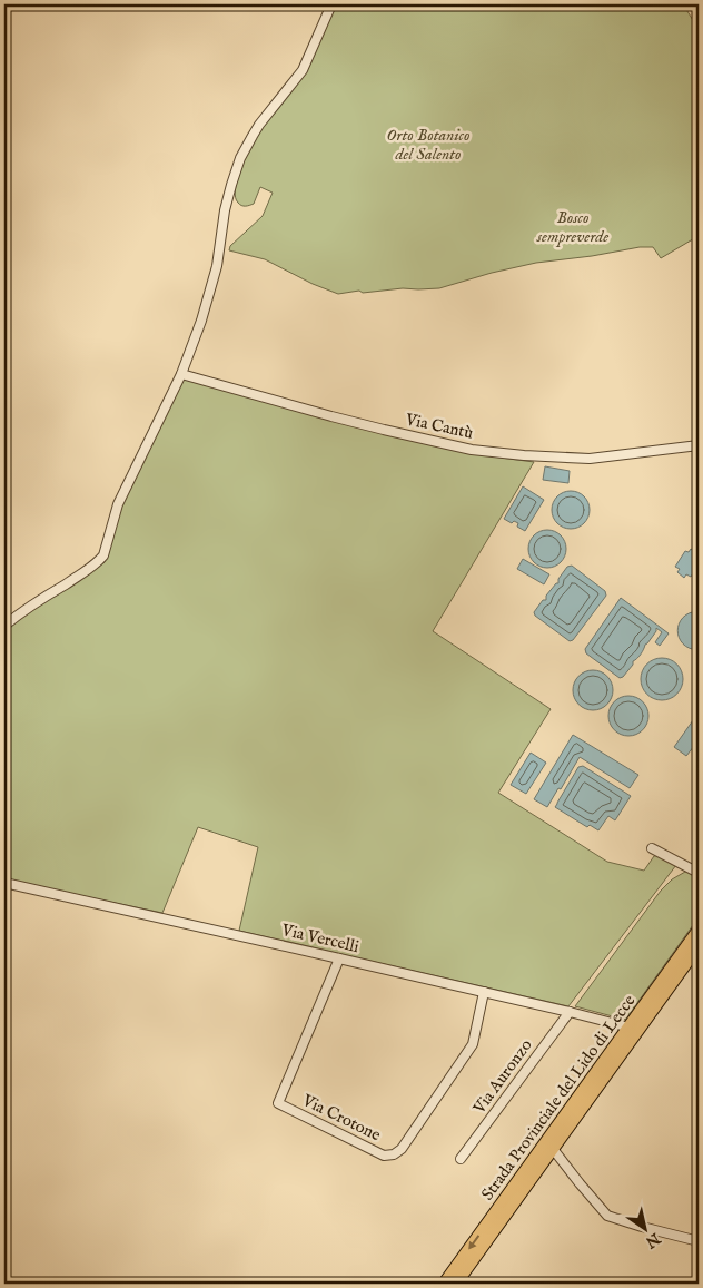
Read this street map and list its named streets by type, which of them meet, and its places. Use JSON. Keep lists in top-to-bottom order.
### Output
{
  "streets": {
    "main road": ["Strada Provinciale del Lido di Lecce"],
    "street": [
      "Via Cantù",
      "Via Vercelli",
      "Via Auronzo",
      "Via Crotone"
    ]
  },
  "crossings": [
    ["Via Vercelli", "Via Auronzo"],
    ["Via Vercelli", "Strada Provinciale del Lido di Lecce"],
    ["Via Vercelli", "Via Crotone"]
  ],
  "parks": ["Orto Botanico del Salento", "Bosco sempreverde"],
  "north": "bottom right"
}
